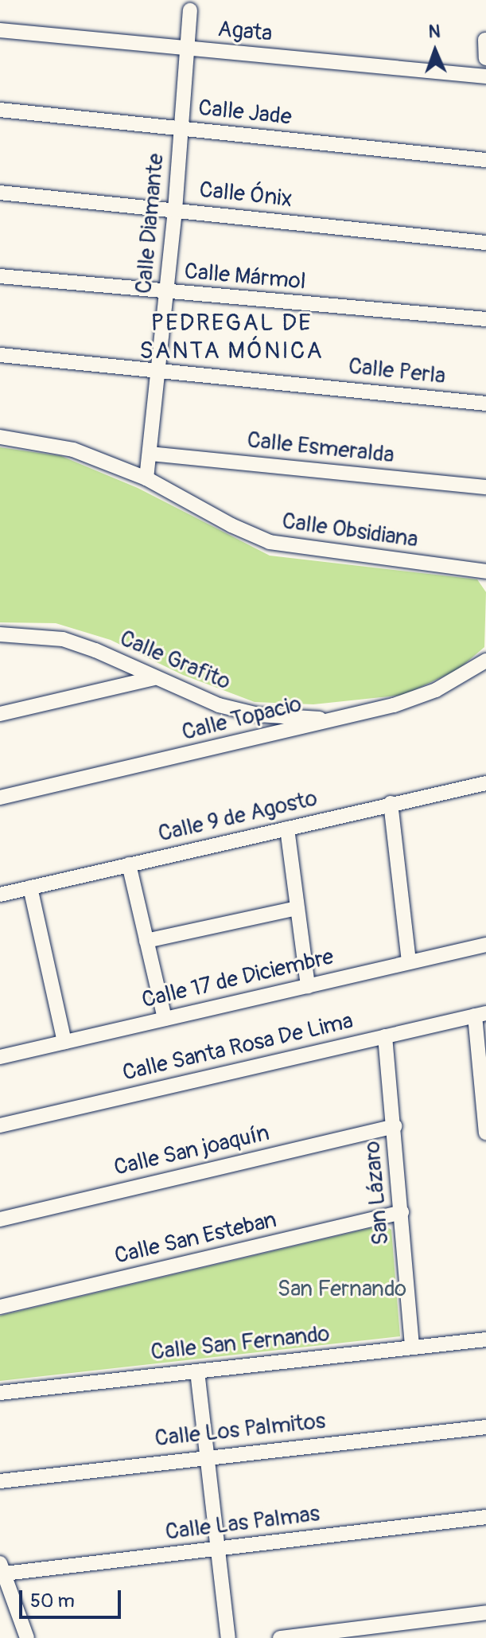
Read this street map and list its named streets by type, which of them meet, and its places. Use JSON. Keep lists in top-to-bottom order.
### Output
{
  "streets": {
    "street": [
      "Agata",
      "Calle Jade",
      "Calle Ónix",
      "Calle Diamante",
      "Calle Mármol",
      "Calle Perla",
      "Calle Esmeralda",
      "Calle Obsidiana",
      "Calle Grafito",
      "Calle Topacio",
      "Calle 9 de Agosto",
      "Calle 17 de Diciembre",
      "Calle Santa Rosa De Lima",
      "Calle San joaquín",
      "San Lázaro",
      "Calle San Esteban",
      "Calle San Fernando",
      "Calle Los Palmitos",
      "Calle Las Palmas"
    ]
  },
  "crossings": [
    ["Agata", "Calle Diamante"],
    ["Calle Jade", "Calle Diamante"],
    ["Calle Ónix", "Calle Diamante"],
    ["Calle Diamante", "Calle Mármol"],
    ["Calle Diamante", "Calle Perla"],
    ["Calle Diamante", "Calle Esmeralda"],
    ["Calle Diamante", "Calle Obsidiana"],
    ["Calle Grafito", "Calle Topacio"],
    ["Calle Santa Rosa De Lima", "San Lázaro"],
    ["Calle San joaquín", "San Lázaro"],
    ["San Lázaro", "Calle San Esteban"],
    ["San Lázaro", "Calle San Fernando"]
  ],
  "districts": ["PEDREGAL DE SANTA MÓNICA"],
  "parks": ["San Fernando"],
  "scale_bar": "50 m",
  "north": "top"
}
